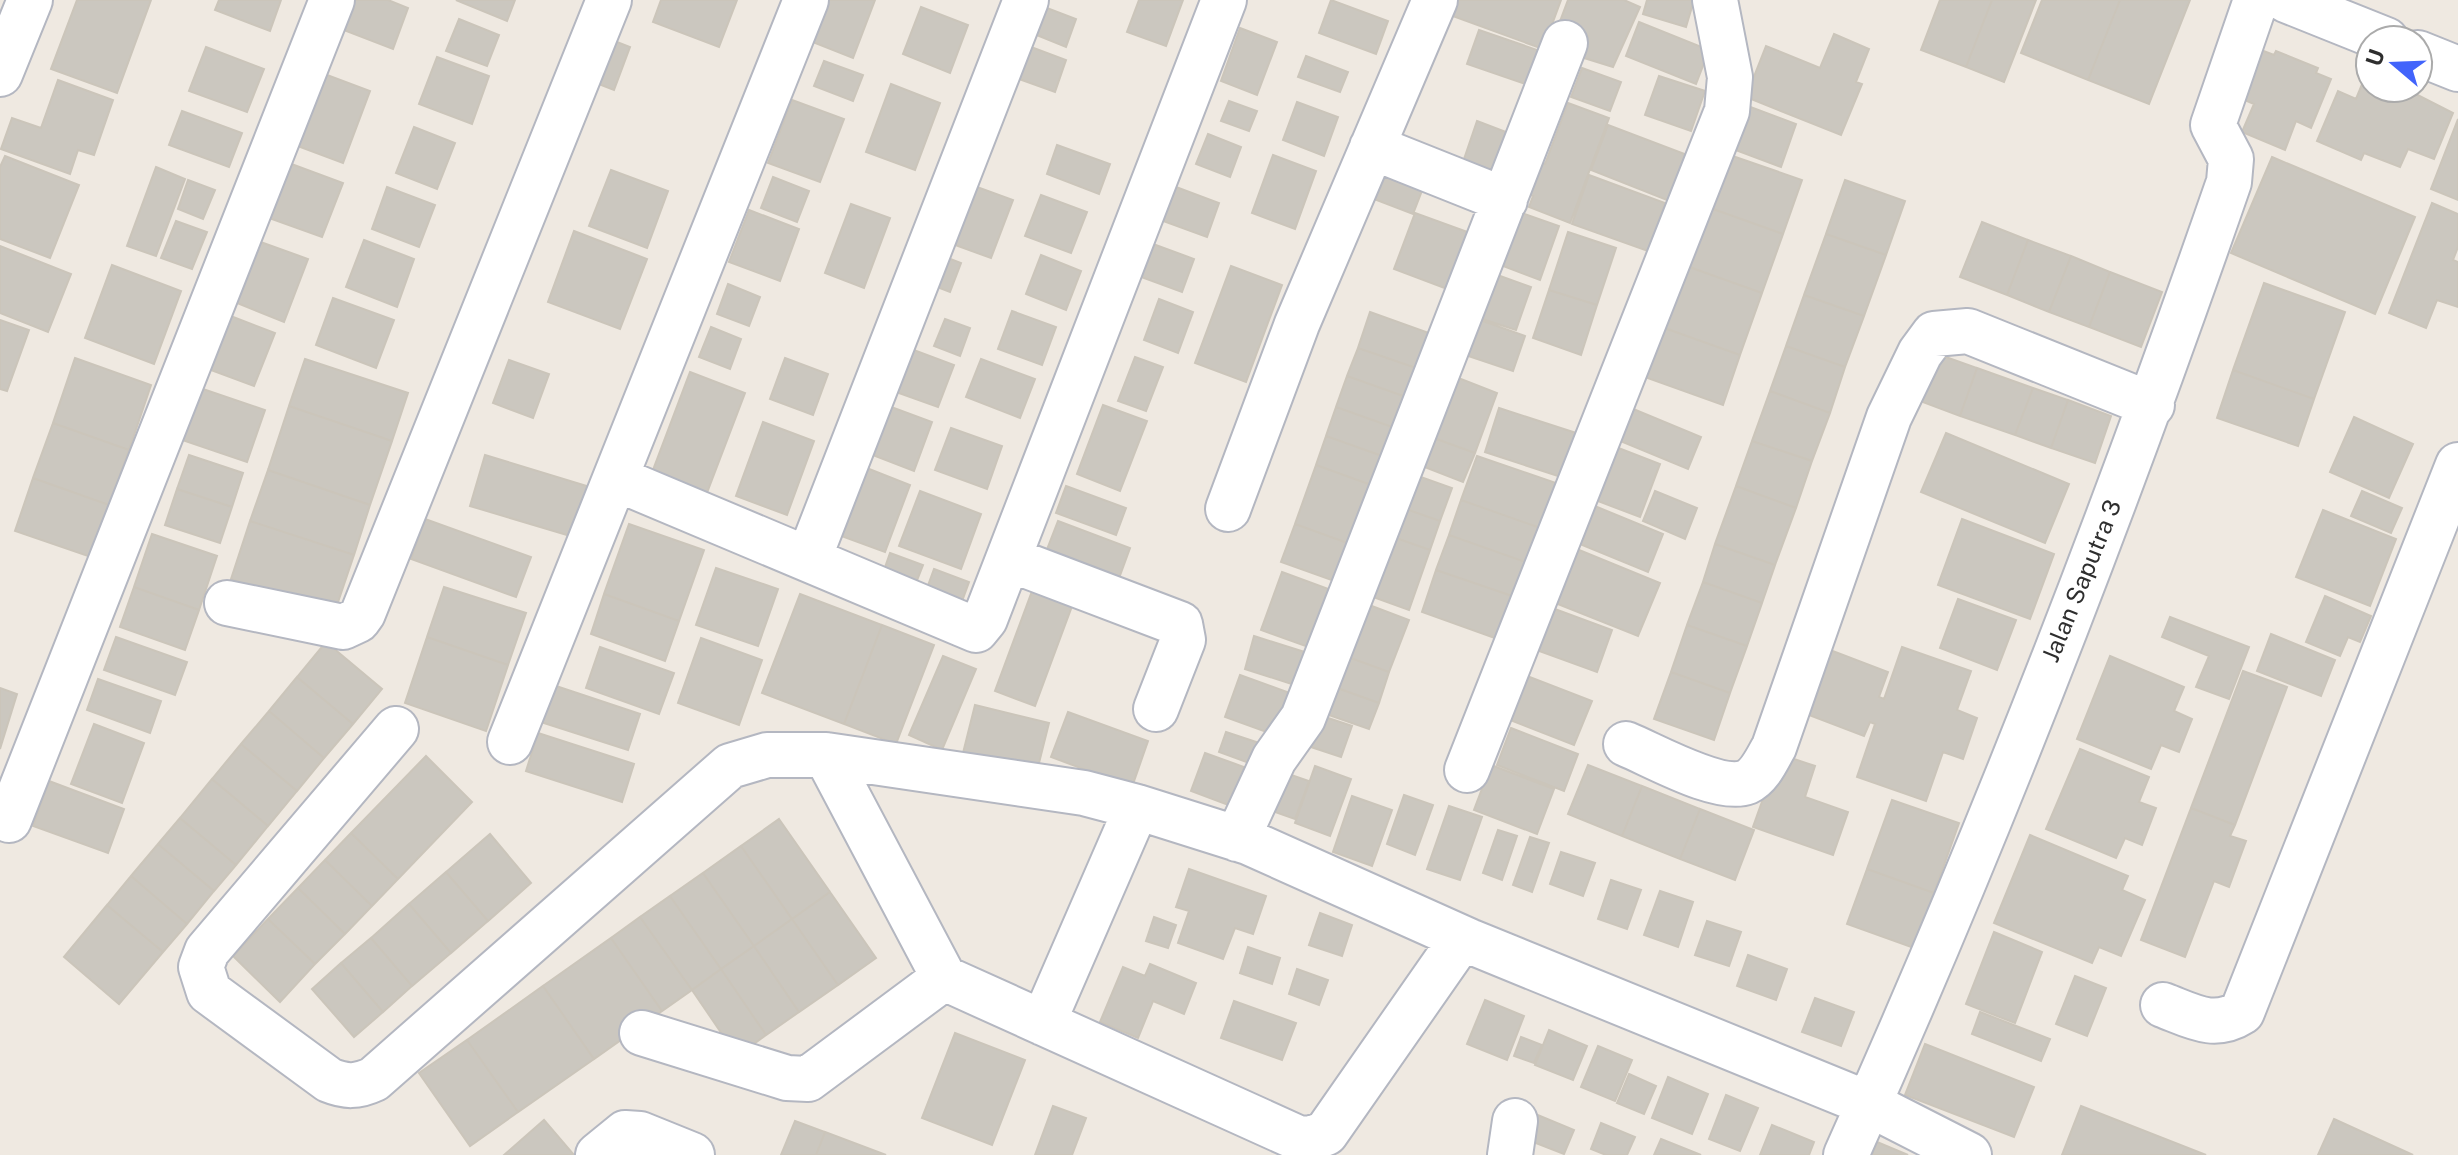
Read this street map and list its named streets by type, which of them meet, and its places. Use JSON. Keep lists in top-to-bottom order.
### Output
{
  "streets": {
    "street": ["Jalan Saputra 3"]
  },
  "north": "left"
}
